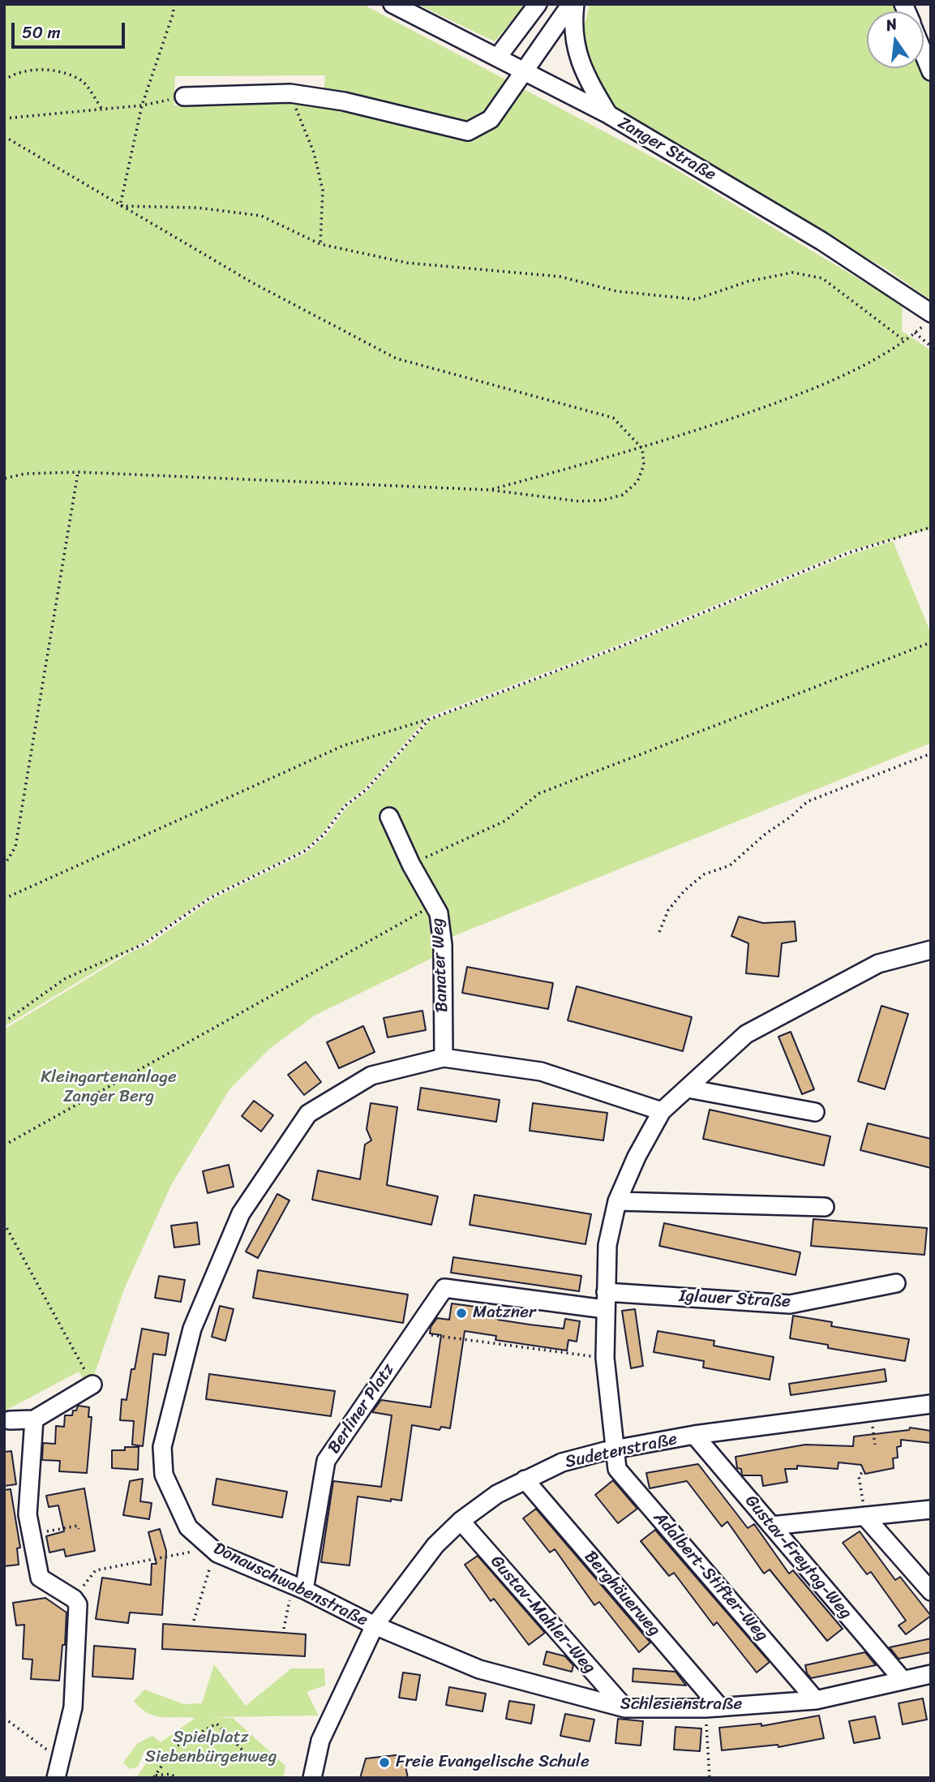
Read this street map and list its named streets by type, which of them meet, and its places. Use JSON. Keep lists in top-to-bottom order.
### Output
{
  "streets": {
    "street": [
      "Zanger Straße",
      "Banater Weg",
      "Iglauer Straße",
      "Berliner Platz",
      "Sudetenstraße",
      "Gustav-Freytag-Weg",
      "Adalbert-Stifter-Weg",
      "Donauschwabenstraße",
      "Berghäuerweg",
      "Gustav-Mahler-Weg",
      "Schlesienstraße"
    ]
  },
  "crossings": [
    ["Banater Weg", "Donauschwabenstraße"],
    ["Iglauer Straße", "Berliner Platz"],
    ["Berliner Platz", "Donauschwabenstraße"],
    ["Sudetenstraße", "Gustav-Freytag-Weg"],
    ["Sudetenstraße", "Adalbert-Stifter-Weg"],
    ["Sudetenstraße", "Donauschwabenstraße"],
    ["Sudetenstraße", "Berghäuerweg"],
    ["Sudetenstraße", "Gustav-Mahler-Weg"],
    ["Sudetenstraße", "Schlesienstraße"],
    ["Gustav-Freytag-Weg", "Schlesienstraße"],
    ["Adalbert-Stifter-Weg", "Schlesienstraße"],
    ["Donauschwabenstraße", "Schlesienstraße"],
    ["Berghäuerweg", "Schlesienstraße"],
    ["Gustav-Mahler-Weg", "Schlesienstraße"]
  ],
  "parks": ["Kleingartenanlage Zanger Berg", "Spielplatz Siebenbürgenweg"],
  "places": ["Matzner", "Freie Evangelische Schule"],
  "scale_bar": "50 m",
  "north": "top"
}
